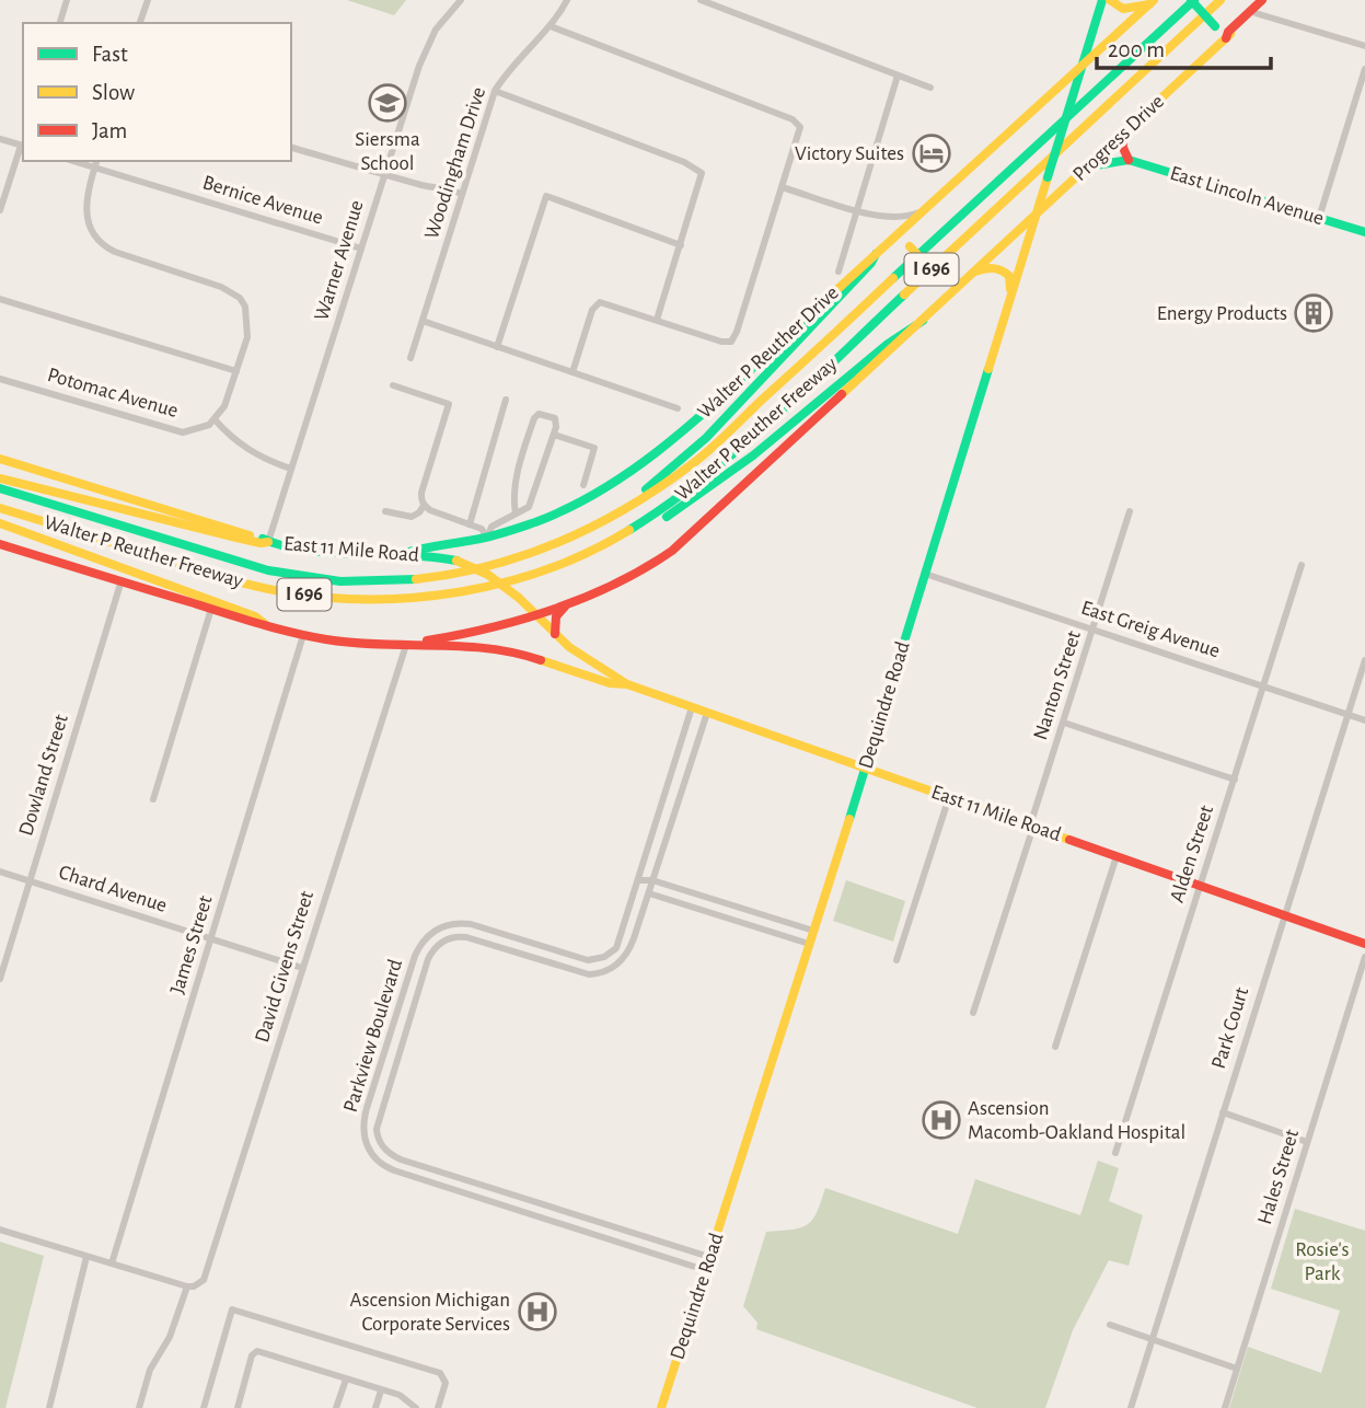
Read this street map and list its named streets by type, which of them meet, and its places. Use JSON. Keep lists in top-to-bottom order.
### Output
{
  "streets": {
    "main road": [
      "Progress Drive",
      "East Lincoln Avenue",
      "I 696",
      "Walter P Reuther Drive",
      "Walter P Reuther Freeway",
      "East 11 Mile Road",
      "Dequindre Road"
    ],
    "street": [
      "Woodingham Drive",
      "Bernice Avenue",
      "Warner Avenue",
      "Potomac Avenue",
      "East Greig Avenue",
      "Nanton Street",
      "Dowland Street",
      "Alden Street",
      "Chard Avenue",
      "James Street",
      "David Givens Street",
      "Park Court",
      "Parkview Boulevard",
      "Hales Street"
    ]
  },
  "crossings": [
    ["Progress Drive", "East Lincoln Avenue"],
    ["Progress Drive", "Dequindre Road"],
    ["Bernice Avenue", "Warner Avenue"],
    ["Warner Avenue", "East 11 Mile Road"],
    ["Walter P Reuther Drive", "East 11 Mile Road"],
    ["Walter P Reuther Drive", "Dequindre Road"],
    ["East 11 Mile Road", "Nanton Street"],
    ["East 11 Mile Road", "Dequindre Road"],
    ["East 11 Mile Road", "Dowland Street"],
    ["East 11 Mile Road", "Alden Street"],
    ["East 11 Mile Road", "James Street"],
    ["East 11 Mile Road", "David Givens Street"],
    ["East 11 Mile Road", "Park Court"],
    ["East 11 Mile Road", "Parkview Boulevard"],
    ["East Greig Avenue", "Nanton Street"],
    ["East Greig Avenue", "Dequindre Road"],
    ["East Greig Avenue", "Alden Street"],
    ["East Greig Avenue", "Park Court"],
    ["Dequindre Road", "Parkview Boulevard"],
    ["Dowland Street", "Chard Avenue"],
    ["Chard Avenue", "James Street"],
    ["Chard Avenue", "David Givens Street"]
  ],
  "parks": ["Rosie's Park"],
  "places": {
    "school or university": ["Siersma School"],
    "hotel": ["Victory Suites"],
    "building": ["Energy Products"],
    "hospital": ["Ascension Macomb-Oakland Hospital", "Ascension Michigan Corporate Services"]
  },
  "legend": ["Fast", "Slow", "Jam"],
  "scale_bar": "200 m"
}
